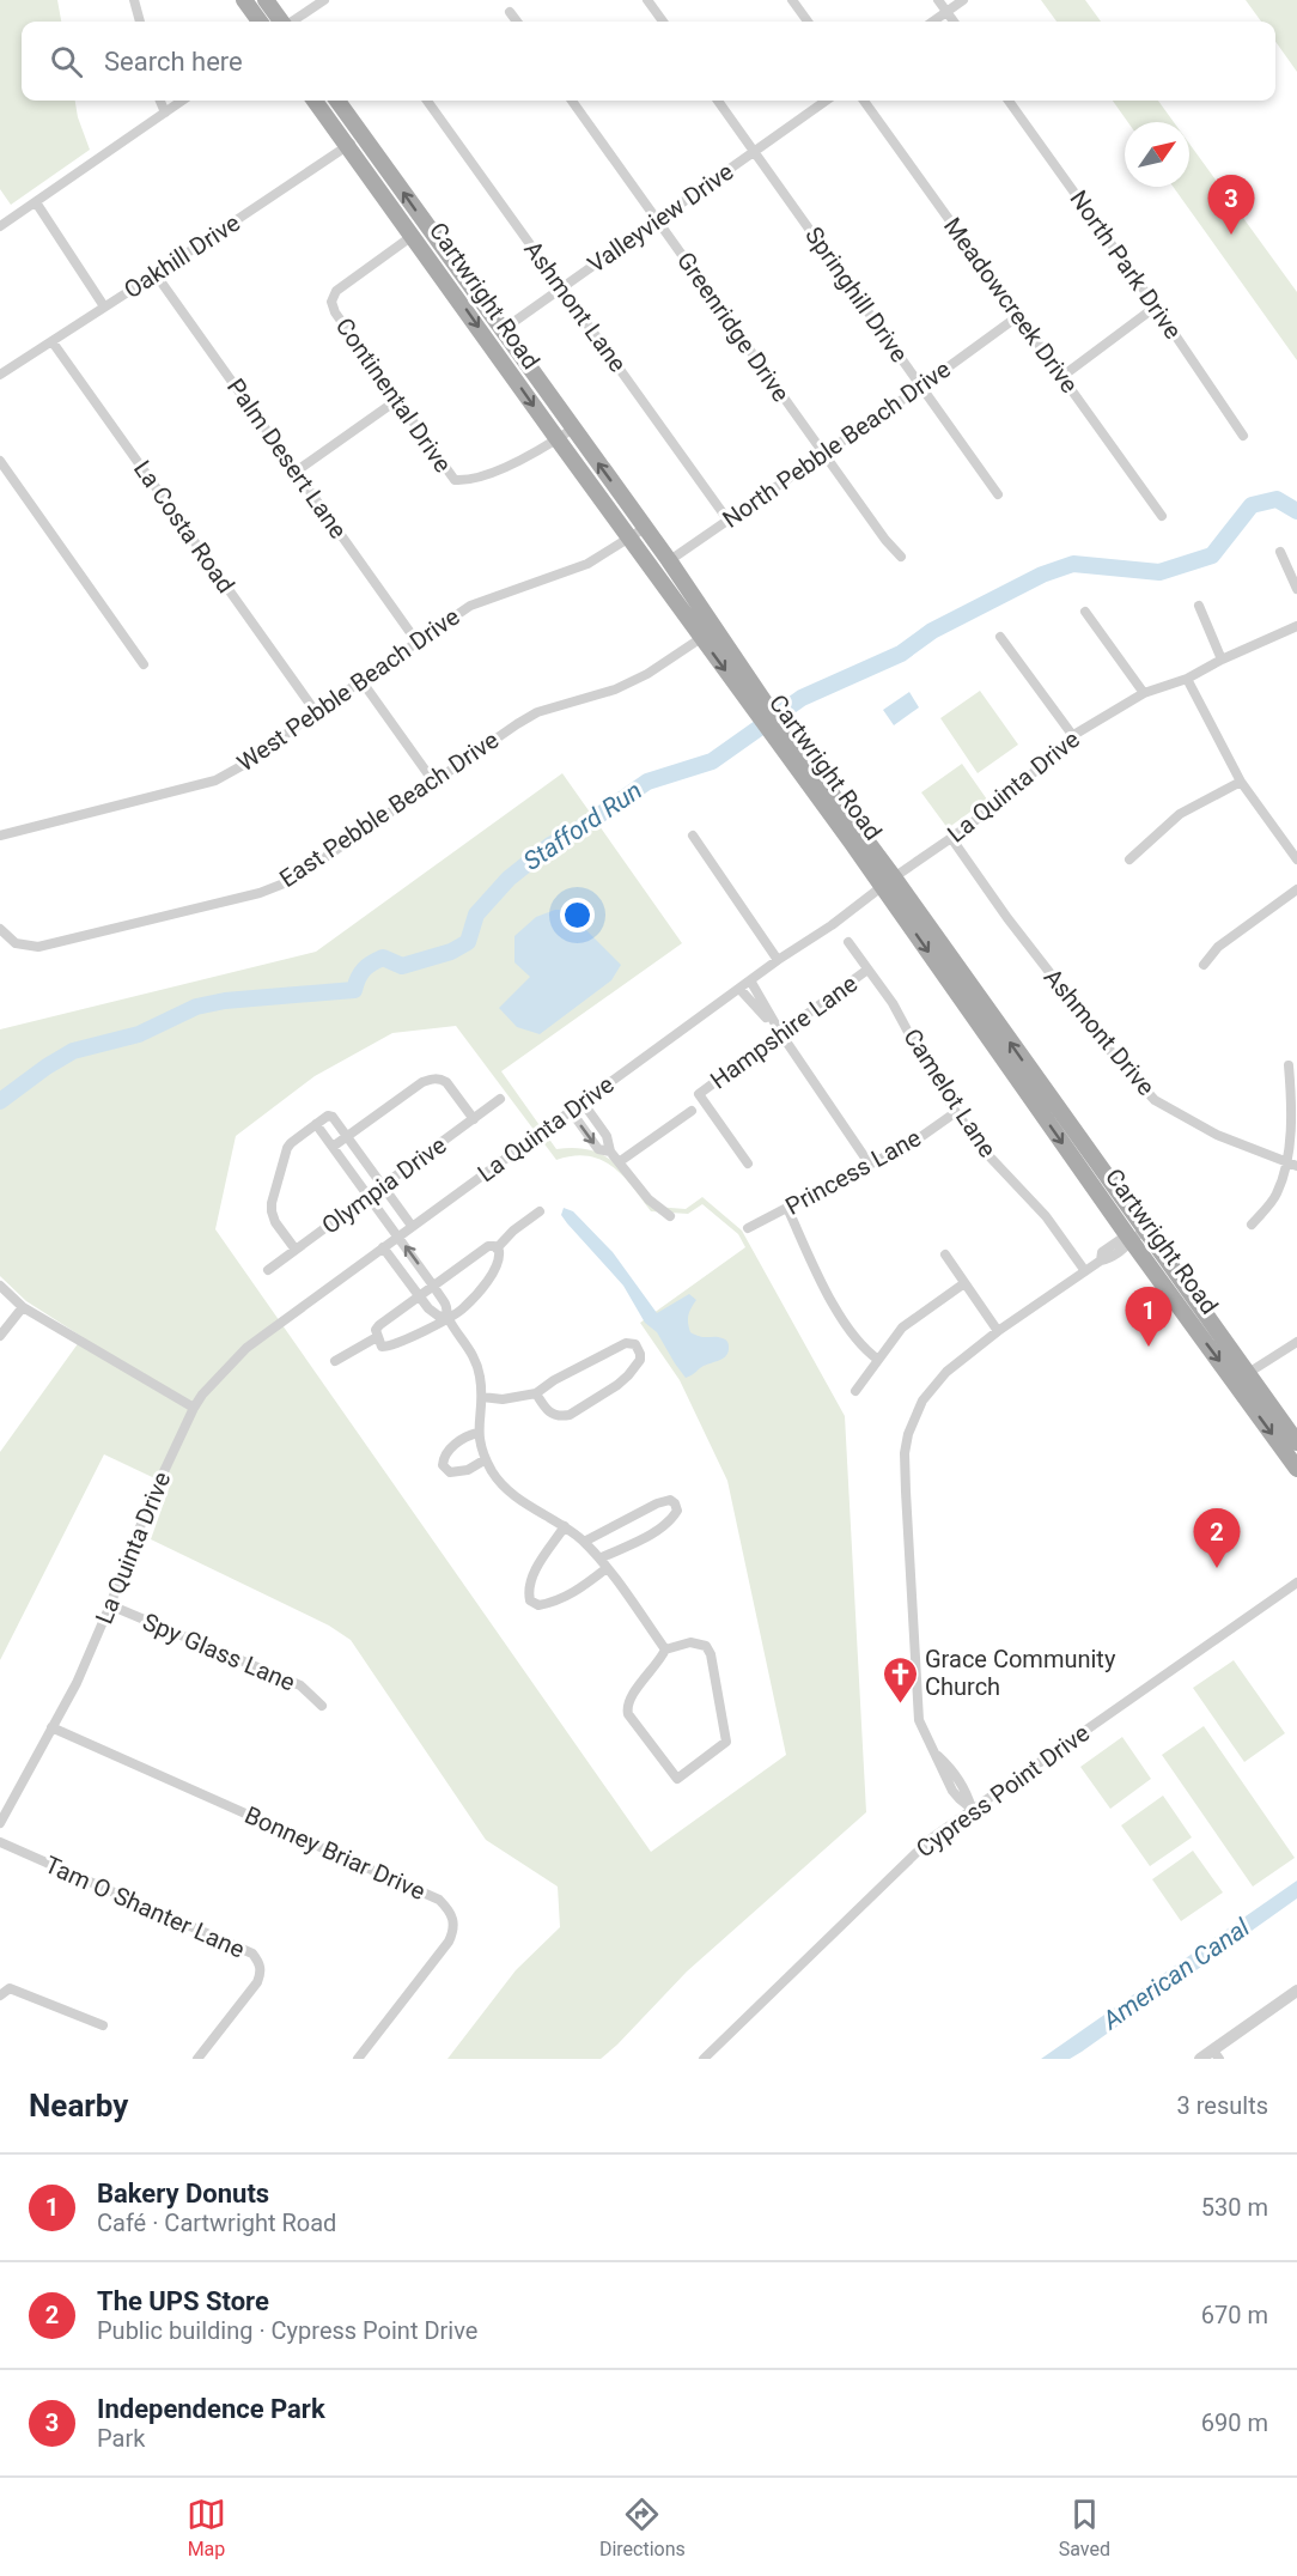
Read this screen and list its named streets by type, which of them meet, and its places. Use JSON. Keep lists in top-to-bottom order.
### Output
{
  "streets": {
    "main road": ["Cartwright Road"],
    "street": [
      "Valleyview Drive",
      "Oakhill Drive",
      "North Park Drive",
      "Springhill Drive",
      "Meadowcreek Drive",
      "Ashmont Lane",
      "Greenridge Drive",
      "Continental Drive",
      "North Pebble Beach Drive",
      "Palm Desert Lane",
      "La Costa Road",
      "West Pebble Beach Drive",
      "La Quinta Drive",
      "East Pebble Beach Drive",
      "Hampshire Lane",
      "Ashmont Drive",
      "Camelot Lane",
      "Princess Lane",
      "Olympia Drive",
      "Spy Glass Lane",
      "Cypress Point Drive",
      "Bonney Briar Drive",
      "Tam O Shanter Lane"
    ]
  },
  "crossings": [
    ["Valleyview Drive", "Springhill Drive"],
    ["Valleyview Drive", "Cartwright Road"],
    ["Valleyview Drive", "Ashmont Lane"],
    ["Valleyview Drive", "Greenridge Drive"],
    ["Oakhill Drive", "Cartwright Road"],
    ["Oakhill Drive", "Palm Desert Lane"],
    ["Oakhill Drive", "La Costa Road"],
    ["Springhill Drive", "North Pebble Beach Drive"],
    ["Cartwright Road", "Continental Drive"],
    ["Cartwright Road", "North Pebble Beach Drive"],
    ["Cartwright Road", "West Pebble Beach Drive"],
    ["Cartwright Road", "La Quinta Drive"],
    ["Cartwright Road", "East Pebble Beach Drive"],
    ["Meadowcreek Drive", "North Pebble Beach Drive"],
    ["Ashmont Lane", "North Pebble Beach Drive"],
    ["Greenridge Drive", "North Pebble Beach Drive"],
    ["Palm Desert Lane", "West Pebble Beach Drive"],
    ["La Costa Road", "West Pebble Beach Drive"],
    ["La Quinta Drive", "Ashmont Drive"],
    ["La Quinta Drive", "Spy Glass Lane"],
    ["La Quinta Drive", "Bonney Briar Drive"],
    ["Hampshire Lane", "Camelot Lane"],
    ["Camelot Lane", "Princess Lane"]
  ],
  "water": ["Stafford Run", "American Canal"],
  "places": {
    "church": ["Grace Community Church"]
  },
  "north": "top right",
  "page": {
    "search": "Search here",
    "pins": ["3", "1", "2"],
    "heading": ["Nearby", "3 results"],
    "list": [
      {
        "mark": "1",
        "name": "Bakery Donuts",
        "note": "Café · Cartwright Road",
        "value": "530 m"
      },
      {
        "mark": "2",
        "name": "The UPS Store",
        "note": "Public building · Cypress Point Drive",
        "value": "670 m"
      },
      {
        "mark": "3",
        "name": "Independence Park",
        "note": "Park",
        "value": "690 m"
      }
    ],
    "nav": ["Map", "Directions", "Saved"]
  }
}
